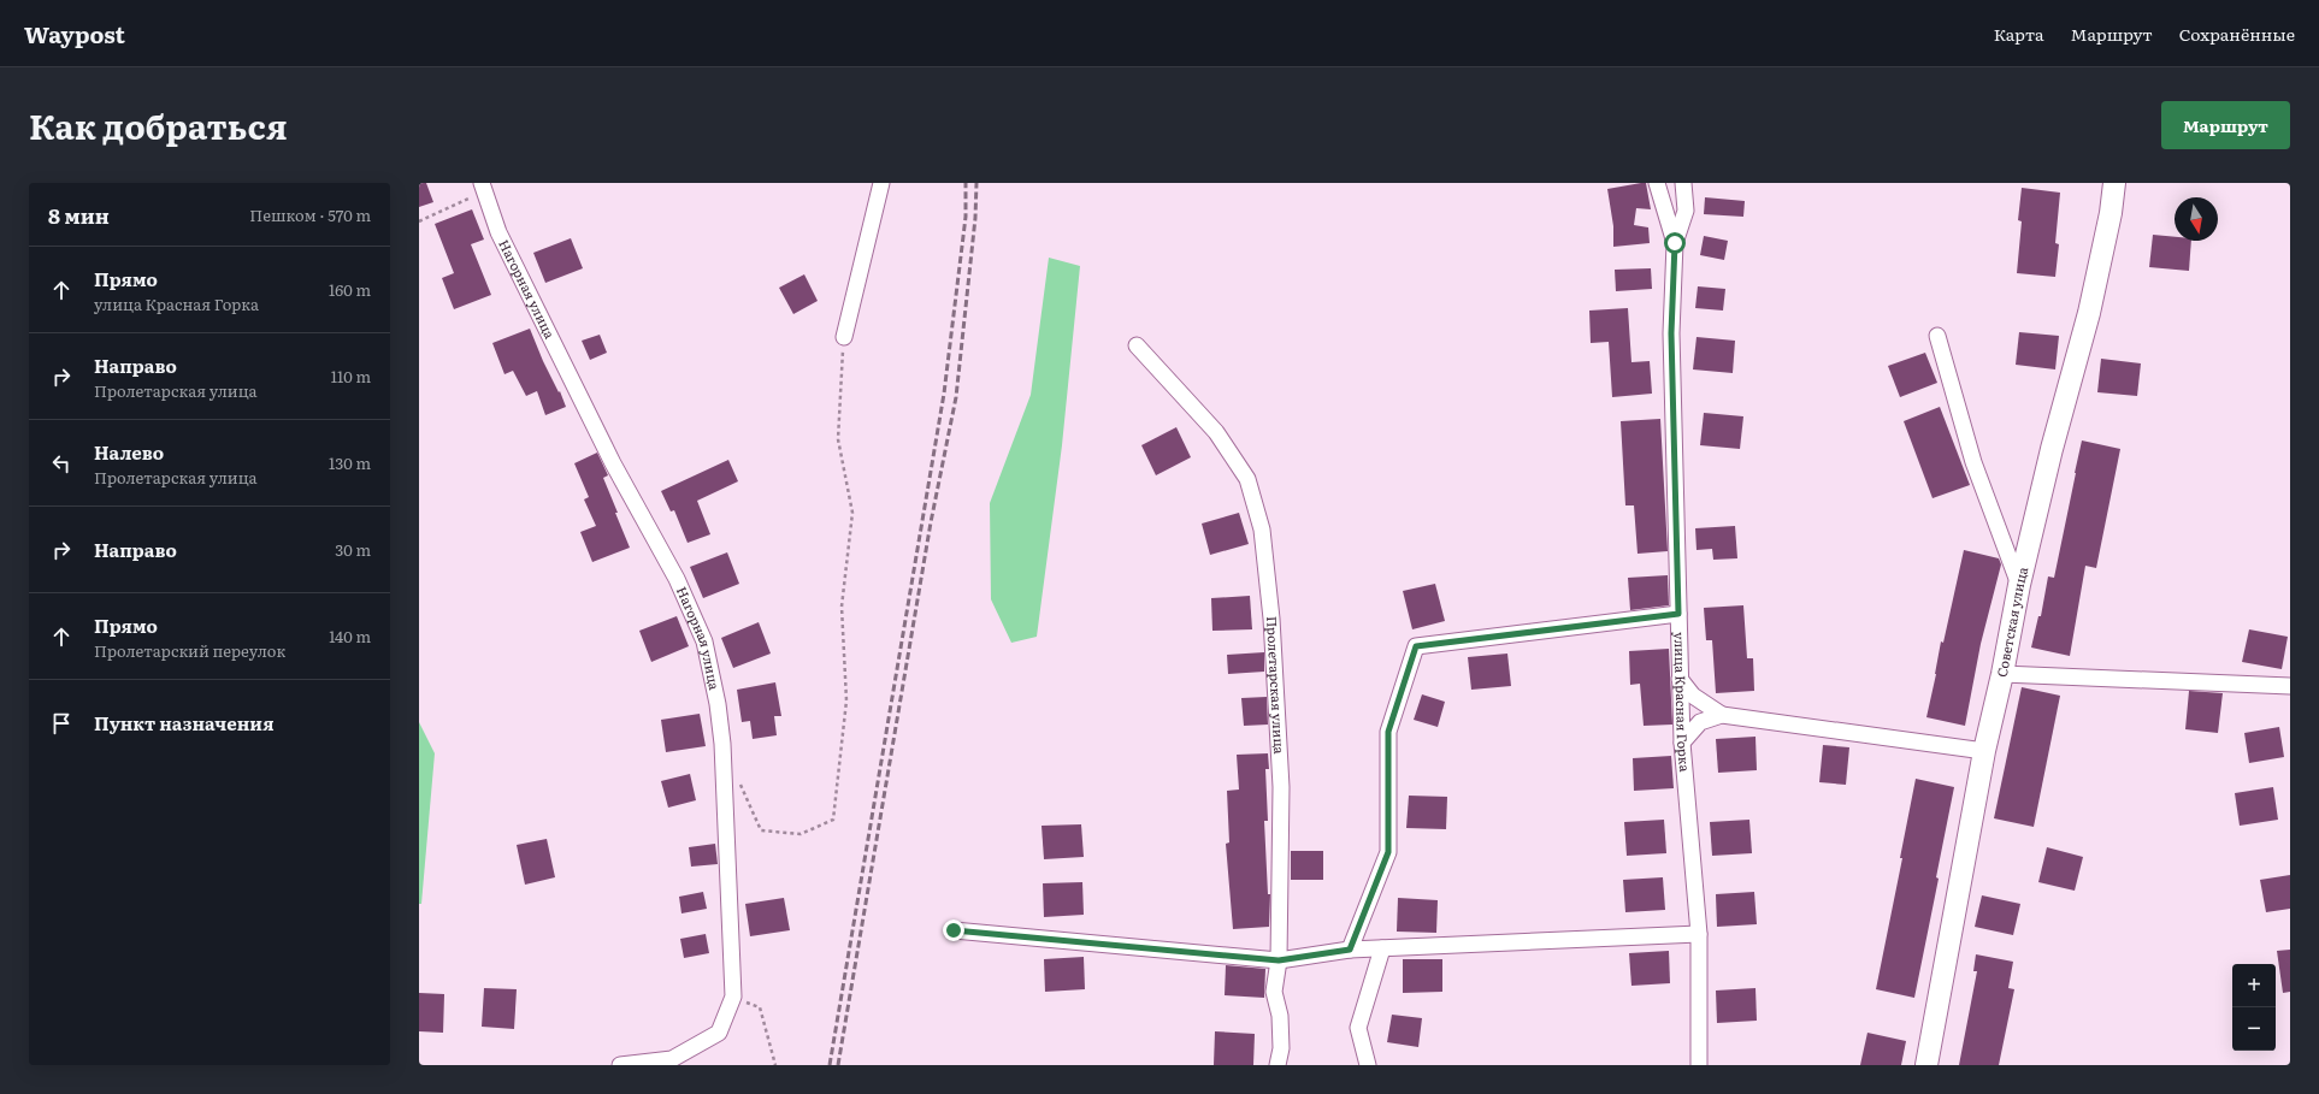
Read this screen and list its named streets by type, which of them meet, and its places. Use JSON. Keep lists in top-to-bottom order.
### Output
{
  "streets": {
    "main road": ["Советская улица"],
    "street": ["Нагорная улица", "Пролетарская улица", "улица Красная Горка"]
  },
  "north": "bottom",
  "page": {
    "header": "Waypost",
    "nav": ["Карта", "Маршрут", "Сохранённые"],
    "title": "Как добраться",
    "buttons": "Маршрут",
    "heading": ["8 мин", "Пешком · 570 m"],
    "list": [
      ["Прямо", "улица Красная Горка", "160 m"],
      ["Направо", "Пролетарская улица", "110 m"],
      ["Налево", "Пролетарская улица", "130 m"],
      ["Направо", "30 m"],
      ["Прямо", "Пролетарский переулок", "140 m"],
      "Пункт назначения"
    ],
    "map_buttons": ["+", "−"]
  }
}
